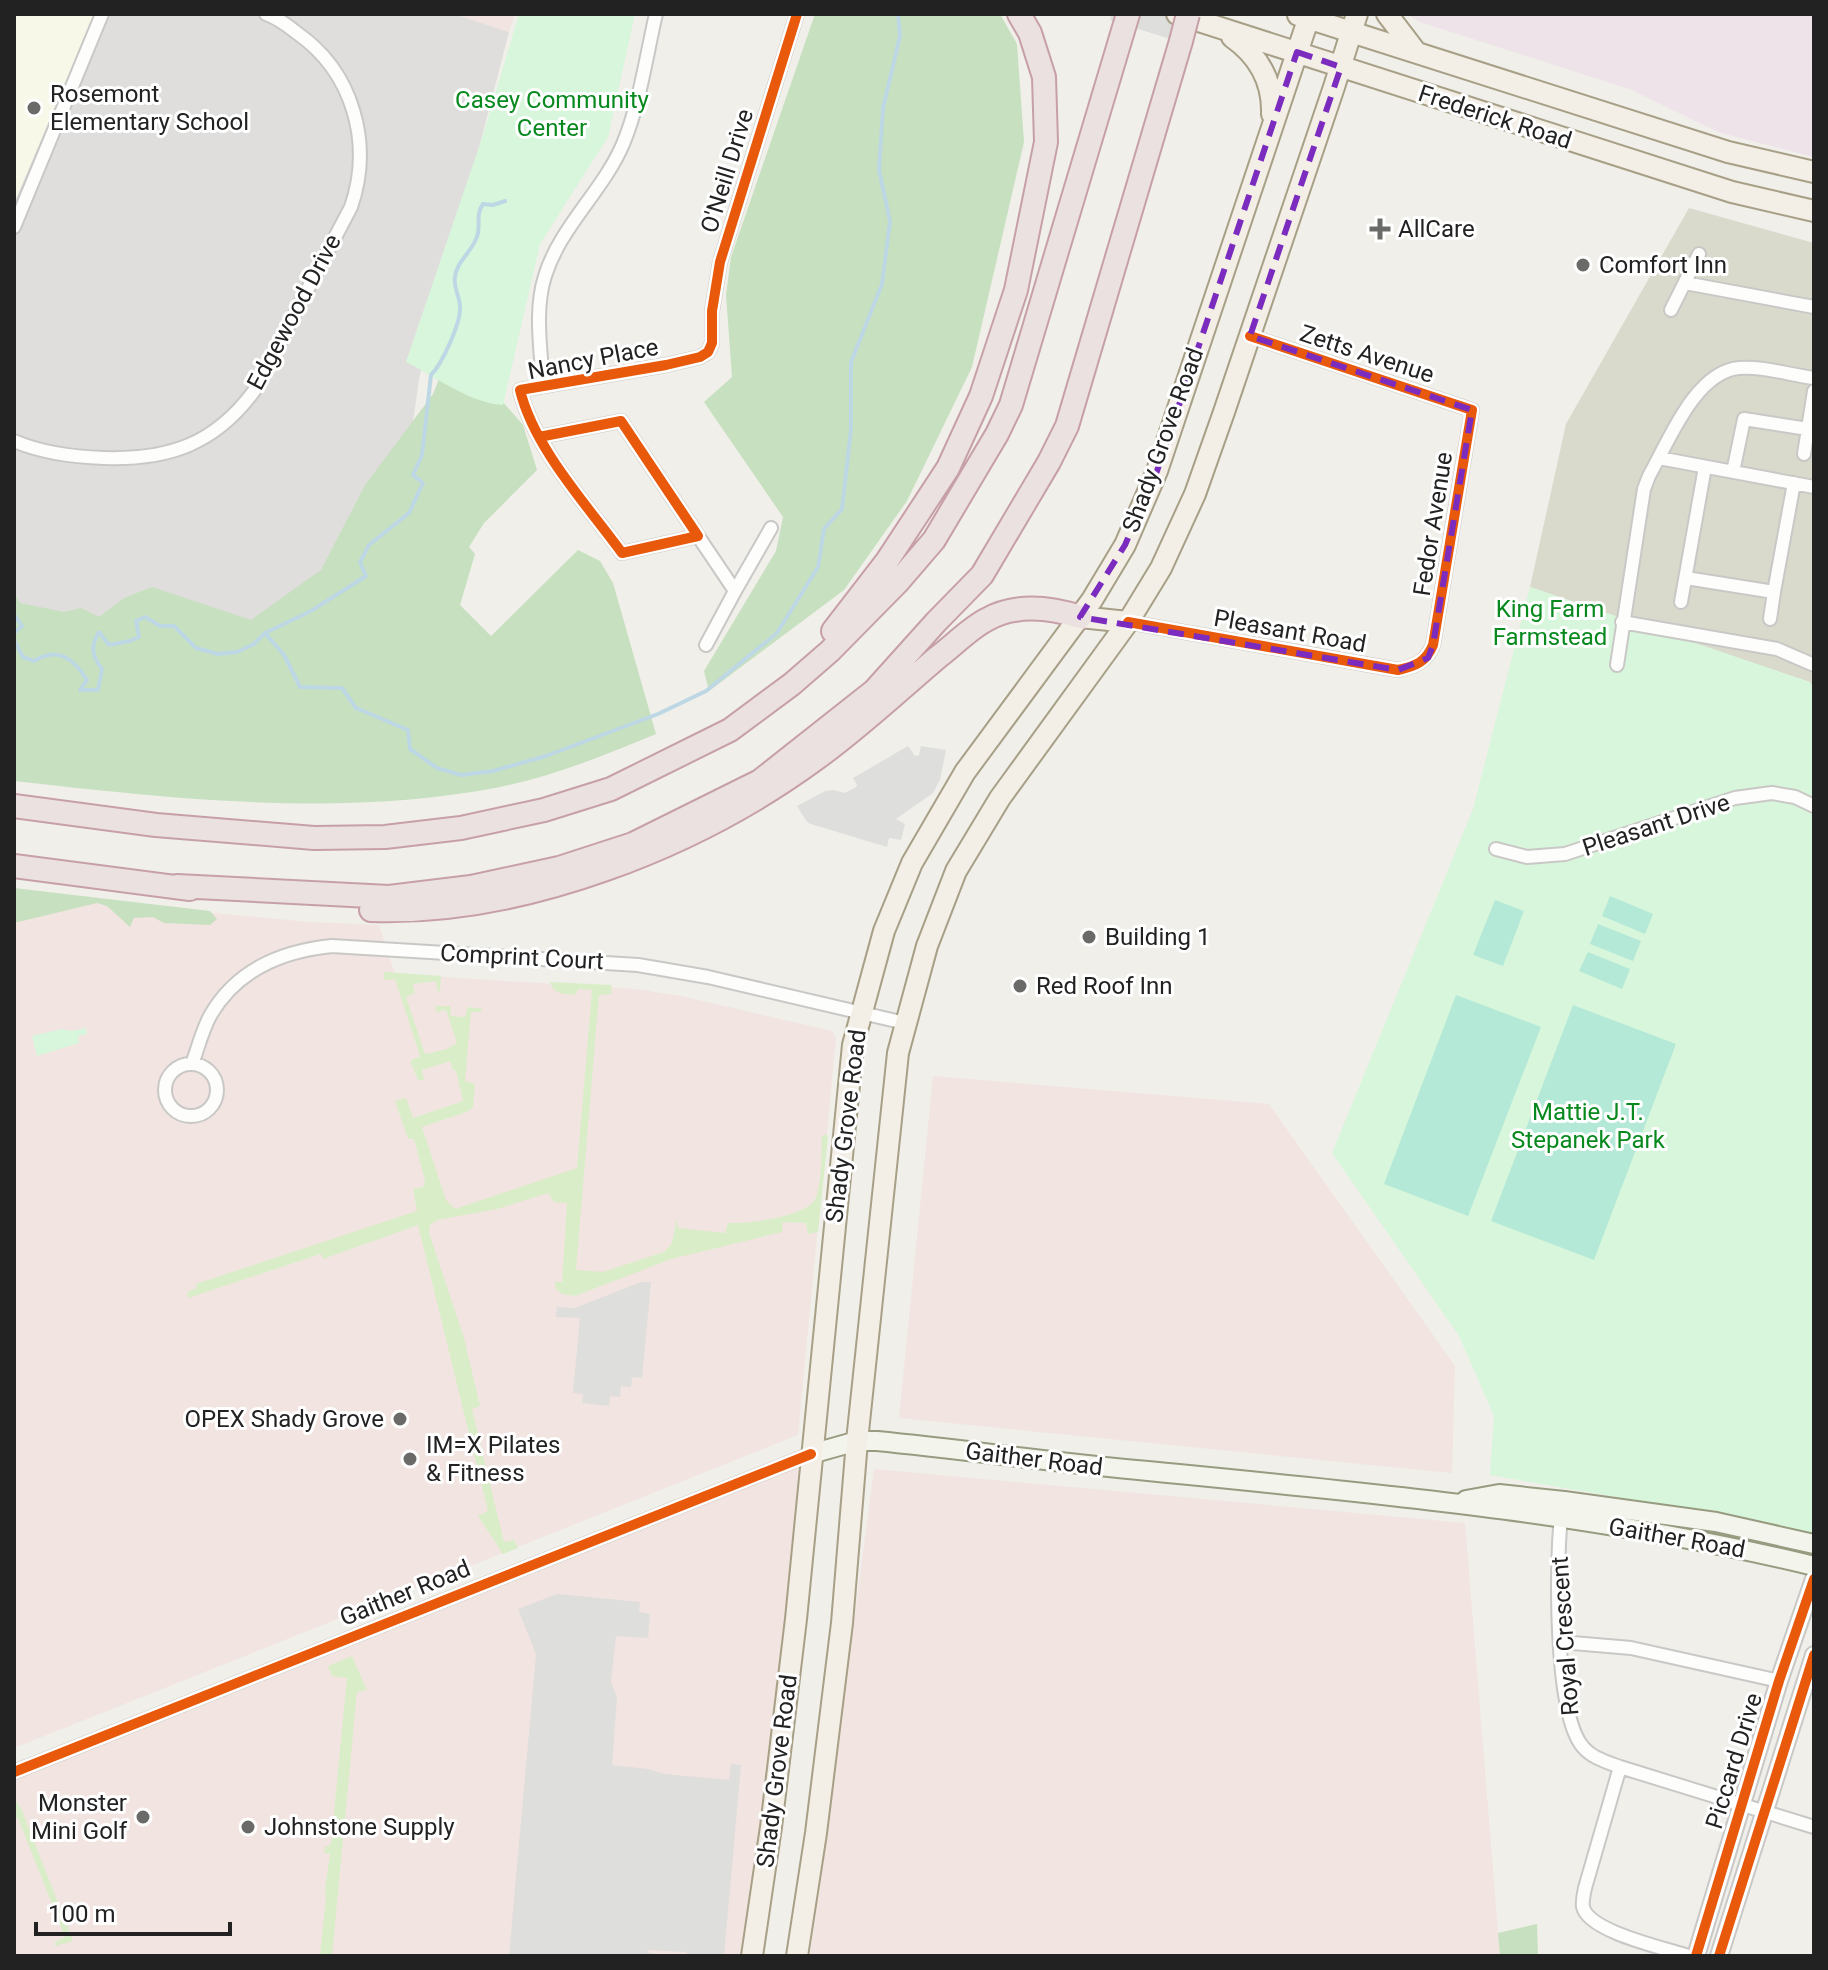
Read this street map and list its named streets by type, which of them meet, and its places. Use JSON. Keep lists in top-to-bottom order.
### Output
{
  "streets": {
    "main road": [
      "Frederick Road",
      "Shady Grove Road",
      "Pleasant Road",
      "Gaither Road"
    ],
    "street": [
      "O'Neill Drive",
      "Edgewood Drive",
      "Zetts Avenue",
      "Nancy Place",
      "Fedor Avenue",
      "Pleasant Drive",
      "Comprint Court",
      "Royal Crescent",
      "Piccard Drive"
    ]
  },
  "crossings": [
    ["Frederick Road", "Shady Grove Road"],
    ["O'Neill Drive", "Nancy Place"],
    ["Zetts Avenue", "Shady Grove Road"],
    ["Zetts Avenue", "Fedor Avenue"],
    ["Shady Grove Road", "Pleasant Road"],
    ["Shady Grove Road", "Comprint Court"],
    ["Shady Grove Road", "Gaither Road"],
    ["Fedor Avenue", "Pleasant Road"],
    ["Gaither Road", "Royal Crescent"],
    ["Royal Crescent", "Piccard Drive"]
  ],
  "parks": ["Casey Community Center", "King Farm Farmstead", "Mattie J.T. Stepanek Park"],
  "places": {
    "other": [
      "Rosemont Elementary School",
      "Comfort Inn",
      "Building 1",
      "Red Roof Inn",
      "OPEX Shady Grove",
      "IM=X Pilates & Fitness",
      "Monster Mini Golf",
      "Johnstone Supply"
    ],
    "health": ["AllCare"]
  },
  "scale_bar": "100 m"
}
